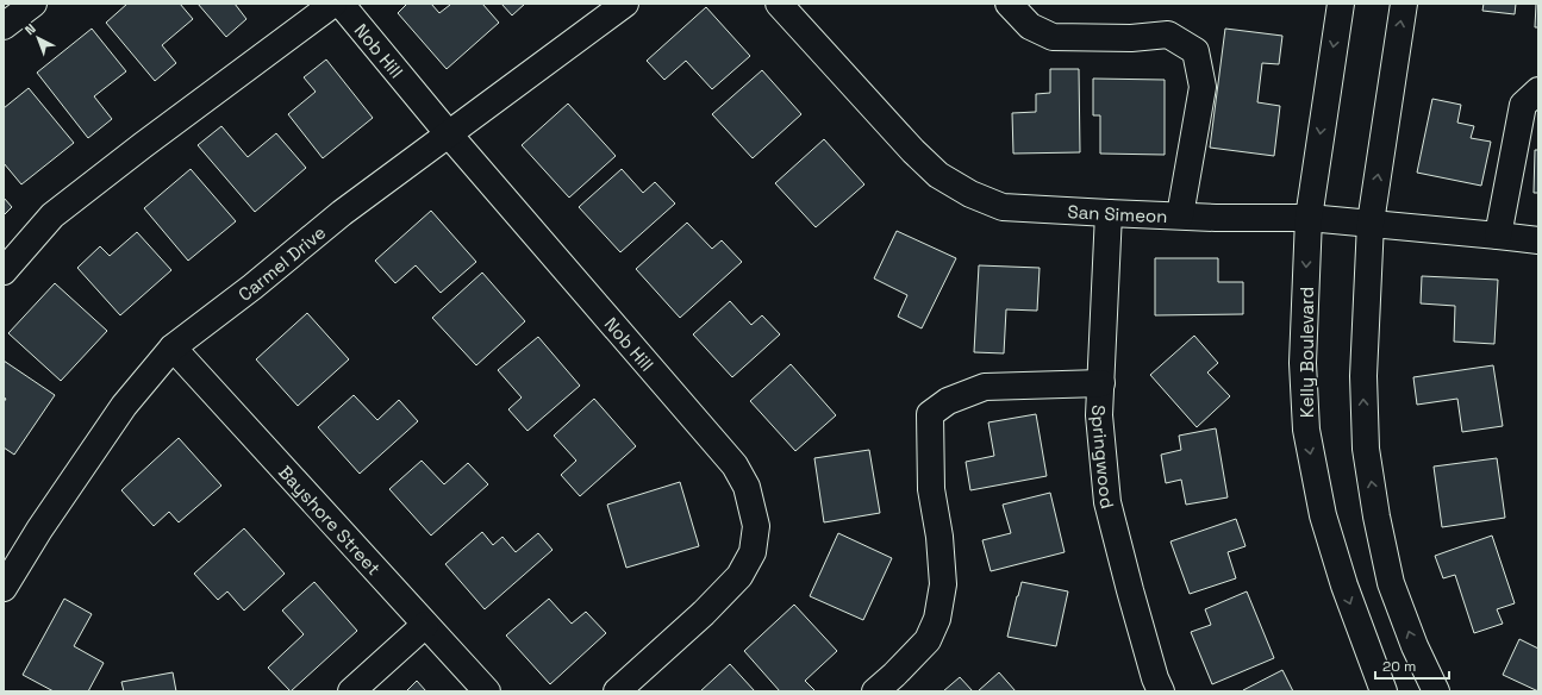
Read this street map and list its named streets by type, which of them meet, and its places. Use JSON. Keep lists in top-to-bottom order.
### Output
{
  "streets": {
    "street": [
      "Nob Hill",
      "San Simeon",
      "Carmel Drive",
      "Kelly Boulevard",
      "Springwood",
      "Bayshore Street"
    ]
  },
  "crossings": [
    ["Nob Hill", "Carmel Drive"],
    ["San Simeon", "Kelly Boulevard"],
    ["San Simeon", "Springwood"],
    ["Carmel Drive", "Bayshore Street"]
  ],
  "scale_bar": "20 m",
  "north": "top left"
}
